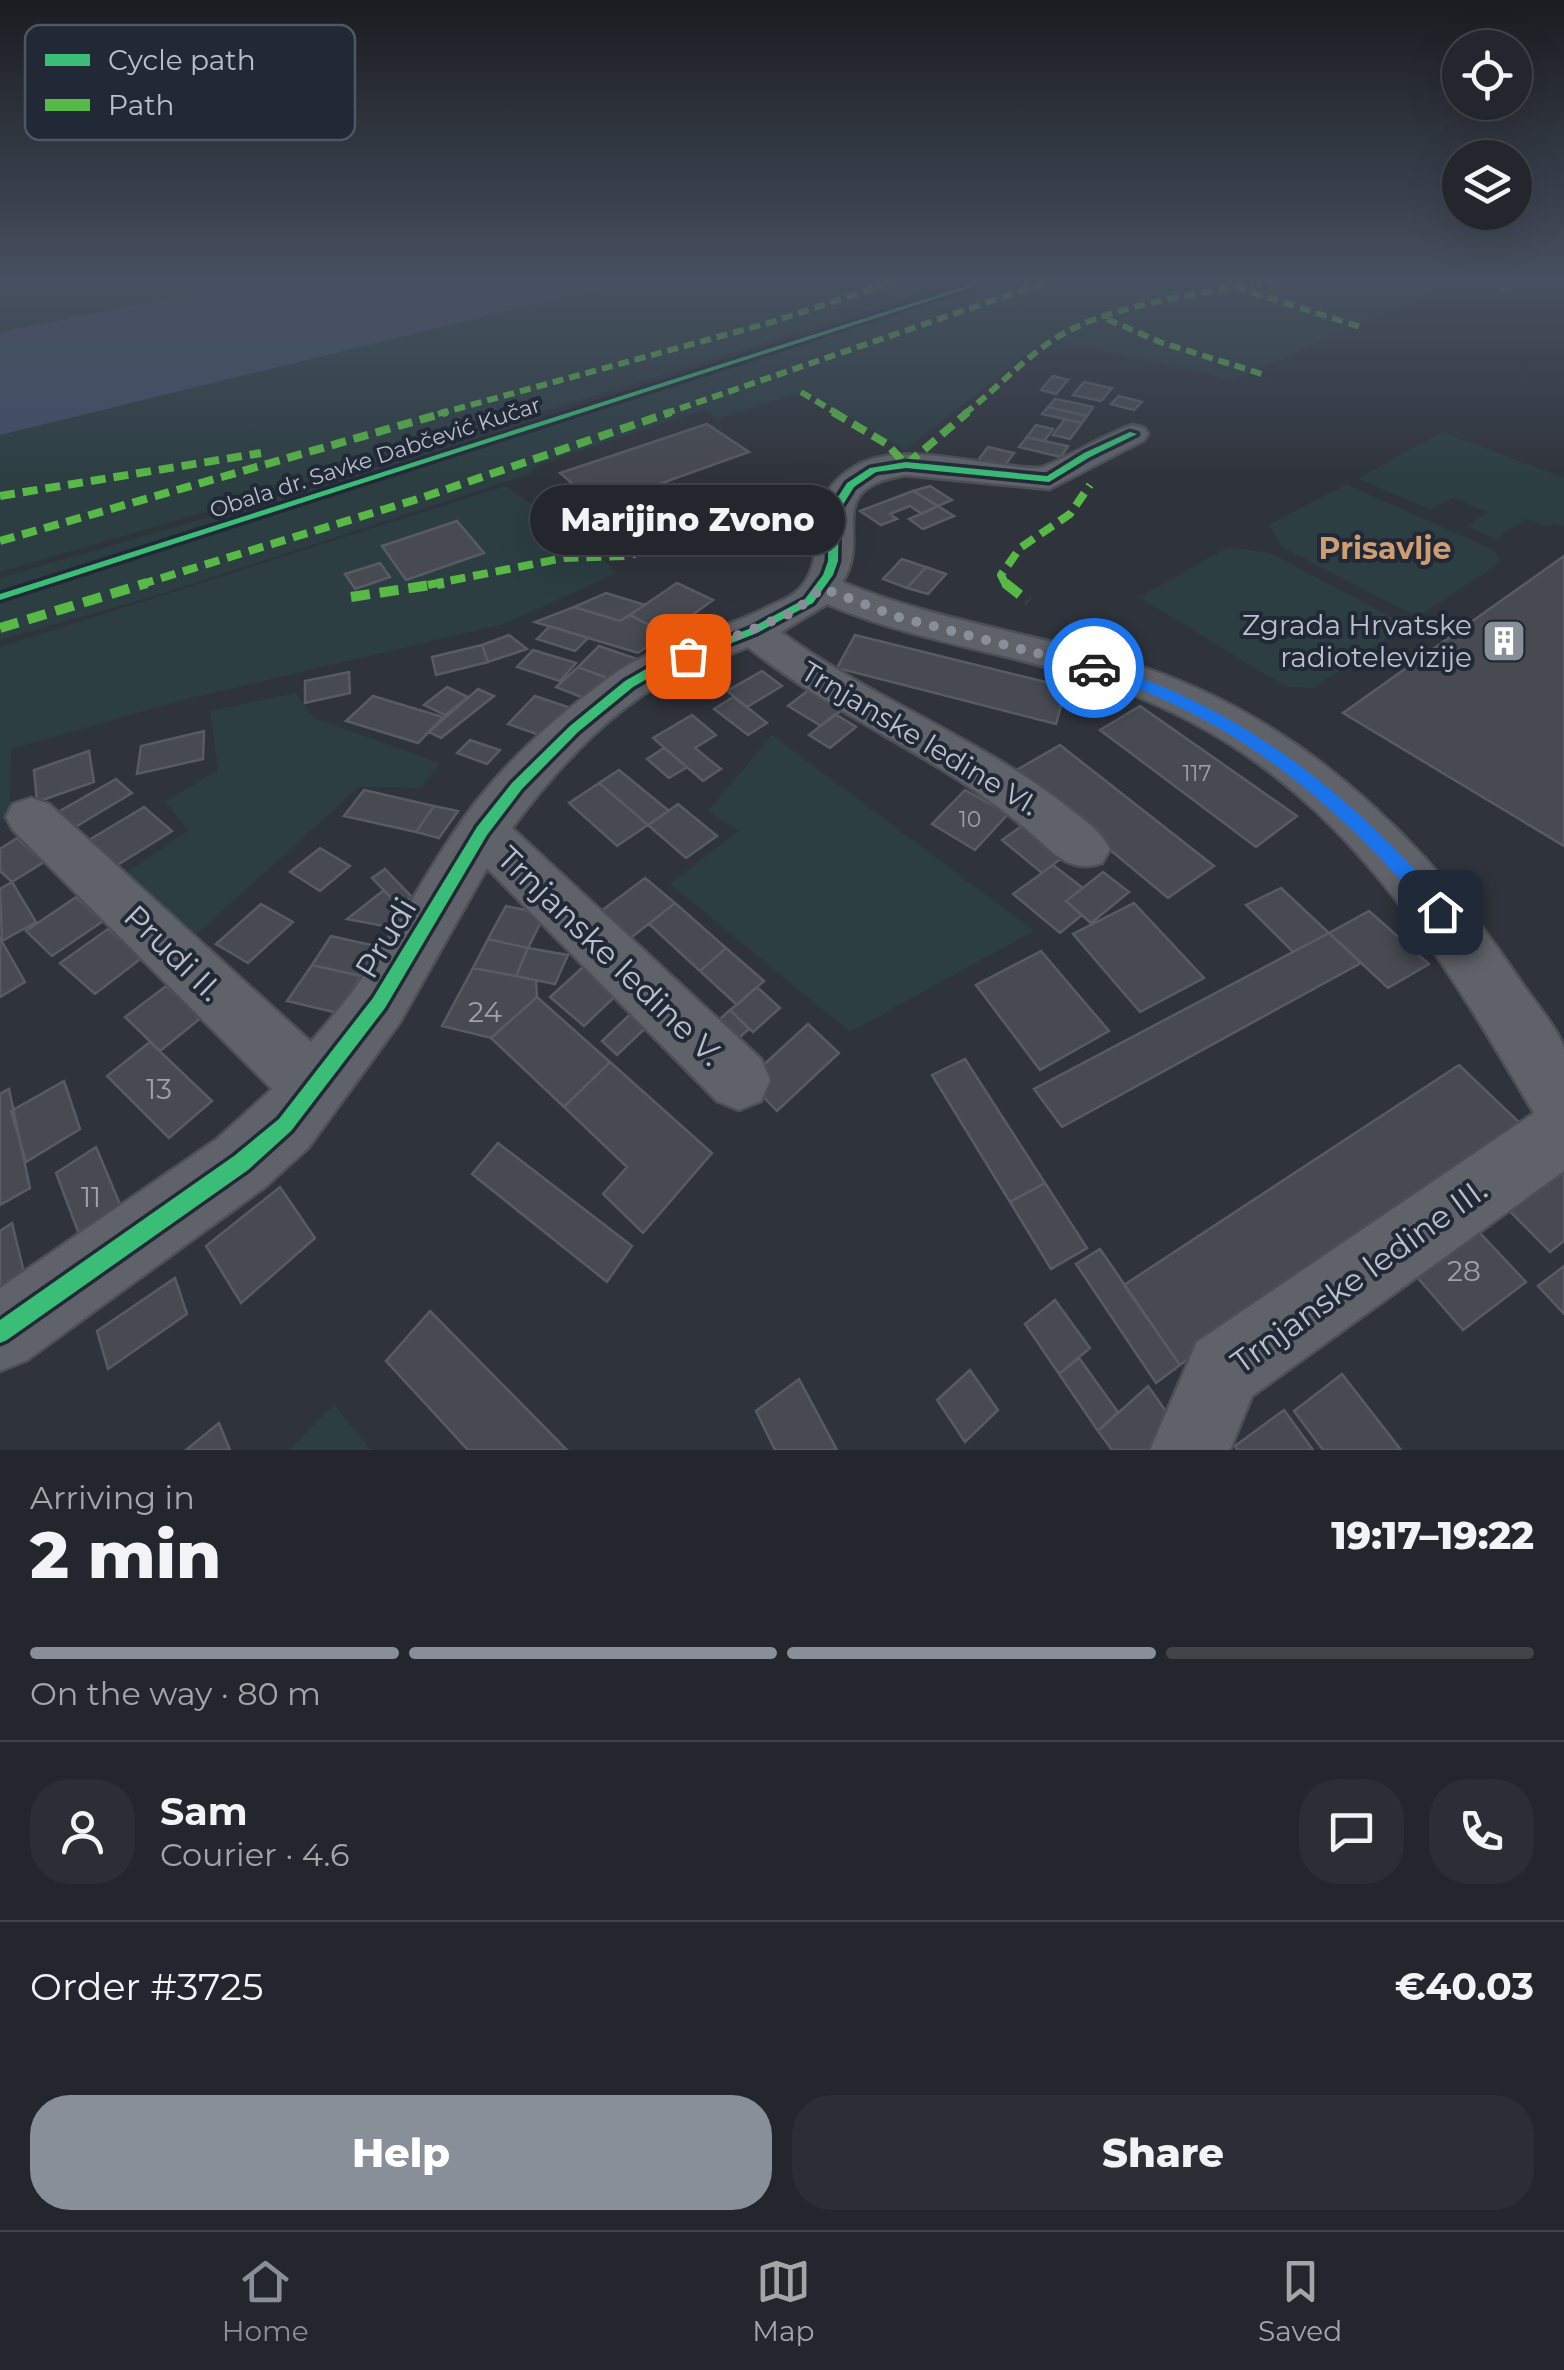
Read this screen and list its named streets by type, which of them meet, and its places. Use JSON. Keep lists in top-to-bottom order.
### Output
{
  "streets": {
    "street": [
      "Trnjanske ledine VI.",
      "Prudi",
      "Prudi II.",
      "Trnjanske ledine V.",
      "Trnjanske ledine III."
    ],
    "cycle path": ["Obala dr. Savke Dabčević Kučar"]
  },
  "crossings": [
    ["Trnjanske ledine VI.", "Prudi"],
    ["Prudi", "Prudi II."],
    ["Prudi", "Trnjanske ledine V."]
  ],
  "districts": ["Prisavlje"],
  "places": {
    "building": ["Zgrada Hrvatske radiotelevizije"],
    "other": ["Marijino Zvono"]
  },
  "house_numbers": [
    "117",
    "10",
    "24",
    "13",
    "11",
    "28"
  ],
  "legend": ["Cycle path", "Path"],
  "page": {
    "bubble": "Marijino Zvono",
    "heading": ["2 min", "Arriving in", "19:17–19:22"],
    "panel": [
      "Sam",
      "Courier · 4.6",
      "Order #3725",
      "€40.03"
    ],
    "bar": "On the way · 80 m",
    "buttons": ["Help", "Share"],
    "tabs": ["Home", "Map", "Saved"]
  }
}
